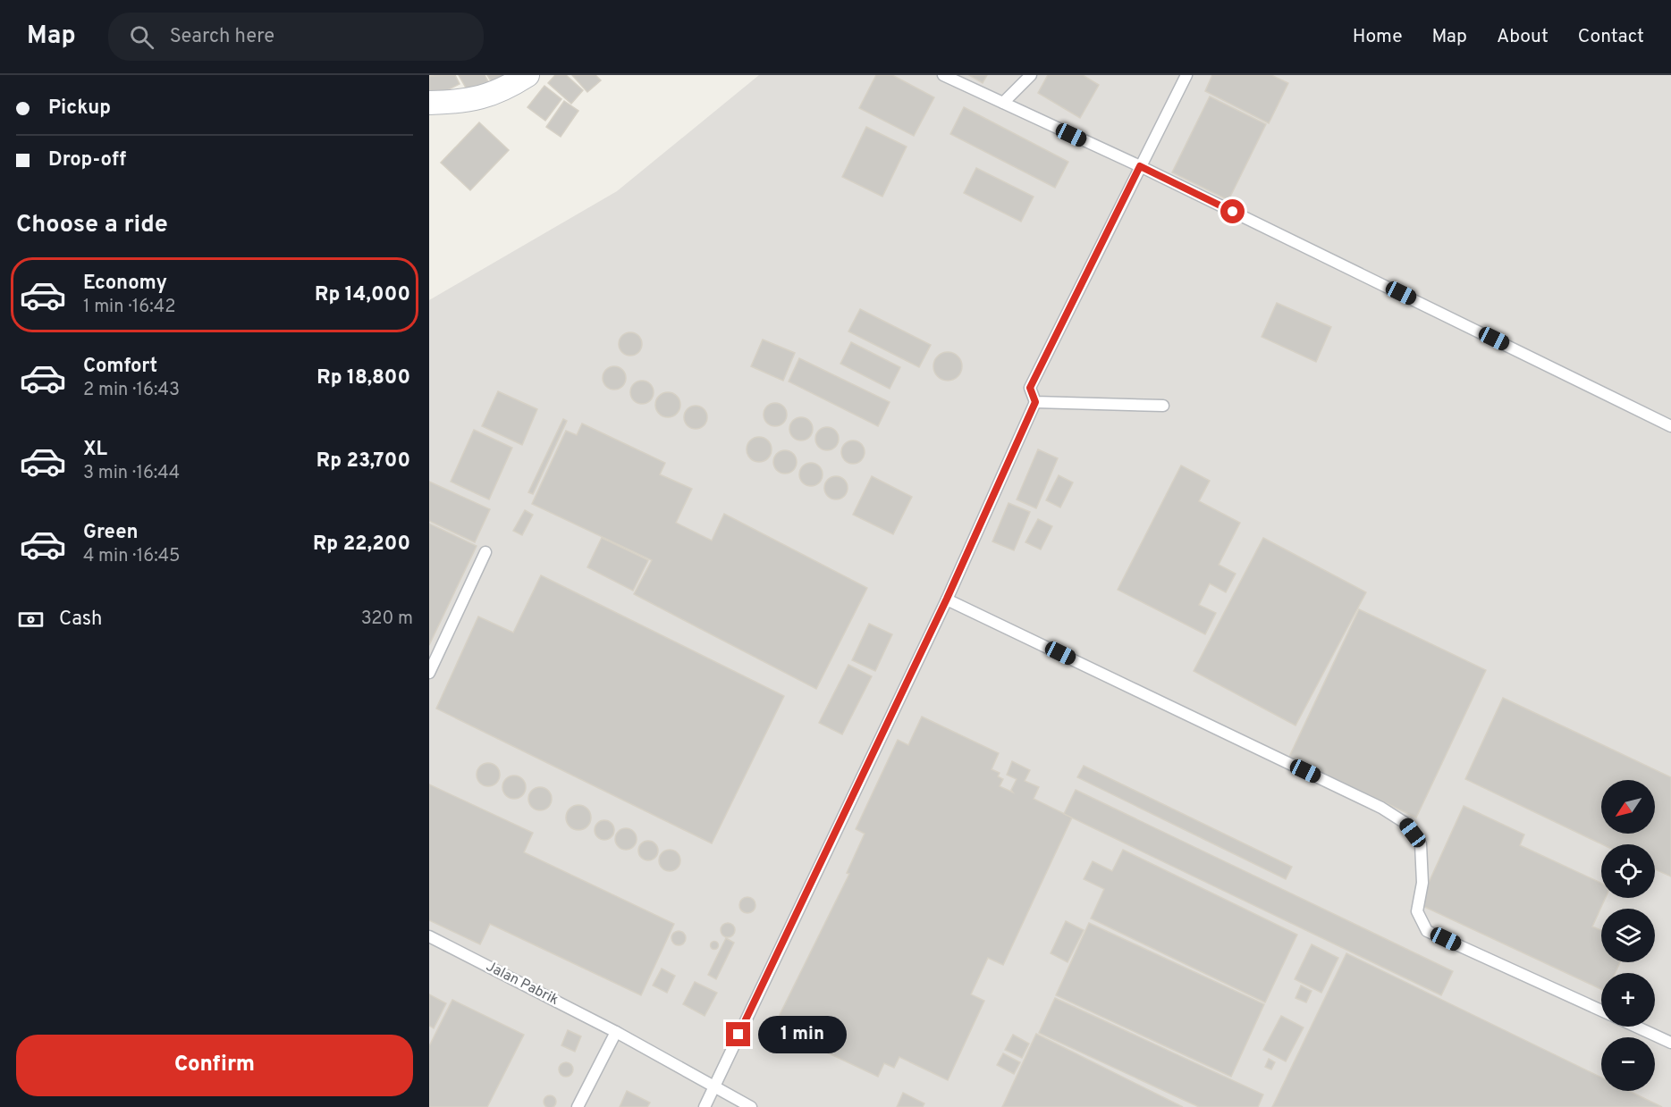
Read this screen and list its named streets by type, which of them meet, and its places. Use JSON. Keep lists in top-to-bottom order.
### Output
{
  "streets": {
    "lane": ["Jalan Pabrik"]
  },
  "north": "bottom left",
  "page": {
    "header": "Map",
    "search": "Search here",
    "nav": [
      "Home",
      "Map",
      "About",
      "Contact"
    ],
    "banner": ["Pickup", "Drop-off"],
    "heading": "Choose a ride",
    "list": [
      {
        "name": "Economy",
        "note": "1 min · 16:42",
        "value": "Rp 14,000"
      },
      {
        "name": "Comfort",
        "note": "2 min · 16:43",
        "value": "Rp 18,800"
      },
      {
        "name": "XL",
        "note": "3 min · 16:44",
        "value": "Rp 23,700"
      },
      {
        "name": "Green",
        "note": "4 min · 16:45",
        "value": "Rp 22,200"
      }
    ],
    "pay": ["Cash", "320 m"],
    "map_buttons": ["+", "−"],
    "bubble": "1 min",
    "buttons": "Confirm"
  }
}
